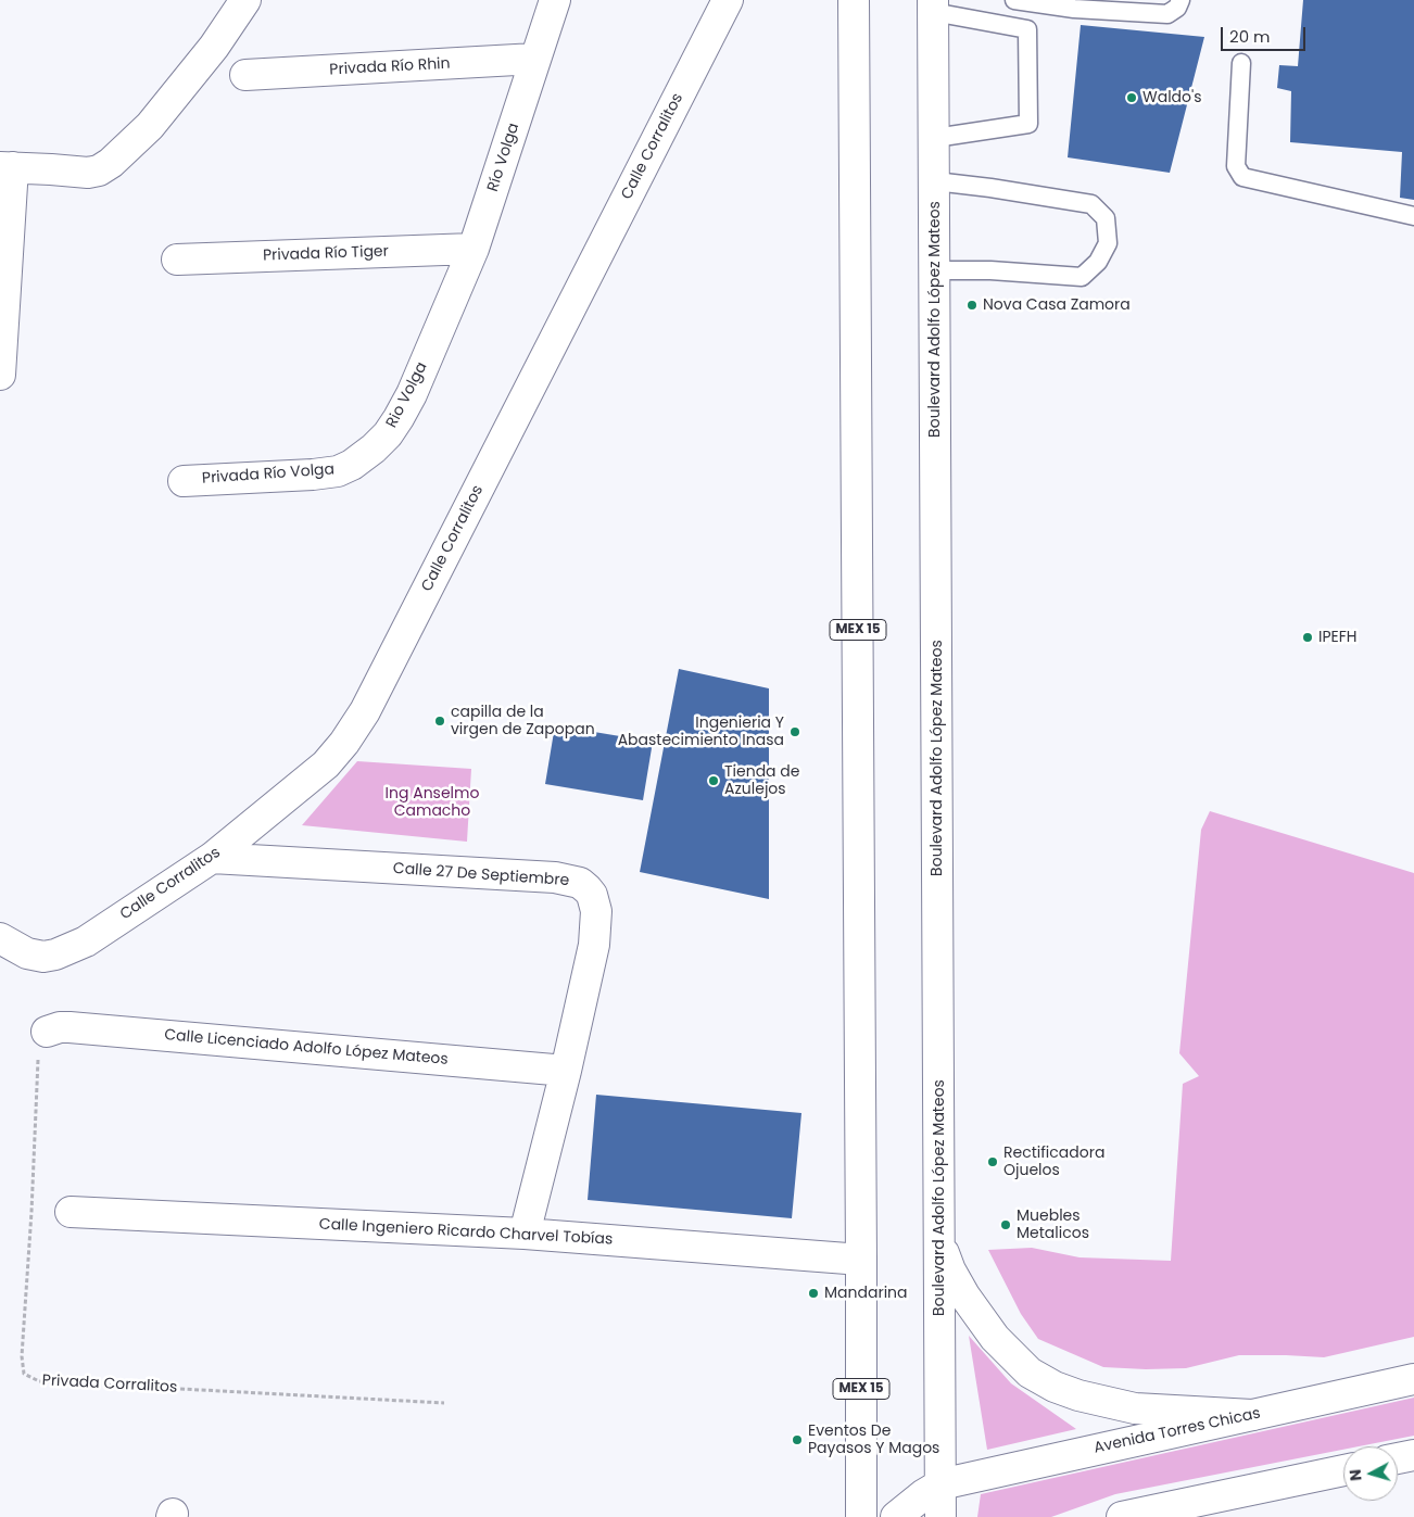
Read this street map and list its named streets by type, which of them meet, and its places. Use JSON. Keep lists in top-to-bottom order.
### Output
{
  "streets": {
    "street": [
      "Privada Río Rhin",
      "Calle Corralitos",
      "Río Volga",
      "Privada Río Tiger",
      "Boulevard Adolfo López Mateos",
      "Rio Volga",
      "Privada Río Volga",
      "MEX 15",
      "Calle 27 De Septiembre",
      "Calle Licenciado Adolfo López Mateos",
      "Calle Ingeniero Ricardo Charvel Tobías",
      "Avenida Torres Chicas"
    ],
    "path": ["Privada Corralitos"]
  },
  "crossings": [
    ["Privada Río Rhin", "Río Volga"],
    ["Calle Corralitos", "Calle 27 De Septiembre"],
    ["Río Volga", "Privada Río Tiger"],
    ["Río Volga", "Rio Volga"],
    ["Boulevard Adolfo López Mateos", "Avenida Torres Chicas"],
    ["Rio Volga", "Privada Río Volga"],
    ["MEX 15", "Calle Ingeniero Ricardo Charvel Tobías"],
    ["Calle 27 De Septiembre", "Calle Licenciado Adolfo López Mateos"],
    ["Calle 27 De Septiembre", "Calle Ingeniero Ricardo Charvel Tobías"],
    ["Calle Licenciado Adolfo López Mateos", "Privada Corralitos"]
  ],
  "parks": ["Ing Anselmo Camacho"],
  "places": [
    "Waldo's",
    "Nova Casa Zamora",
    "IPEFH",
    "capilla de la virgen de Zapopan",
    "Ingenieria Y Abastecimiento Inasa",
    "Tienda de Azulejos",
    "Rectificadora Ojuelos",
    "Muebles Metalicos",
    "Mandarina",
    "Eventos De Payasos Y Magos"
  ],
  "scale_bar": "20 m",
  "north": "left"
}
